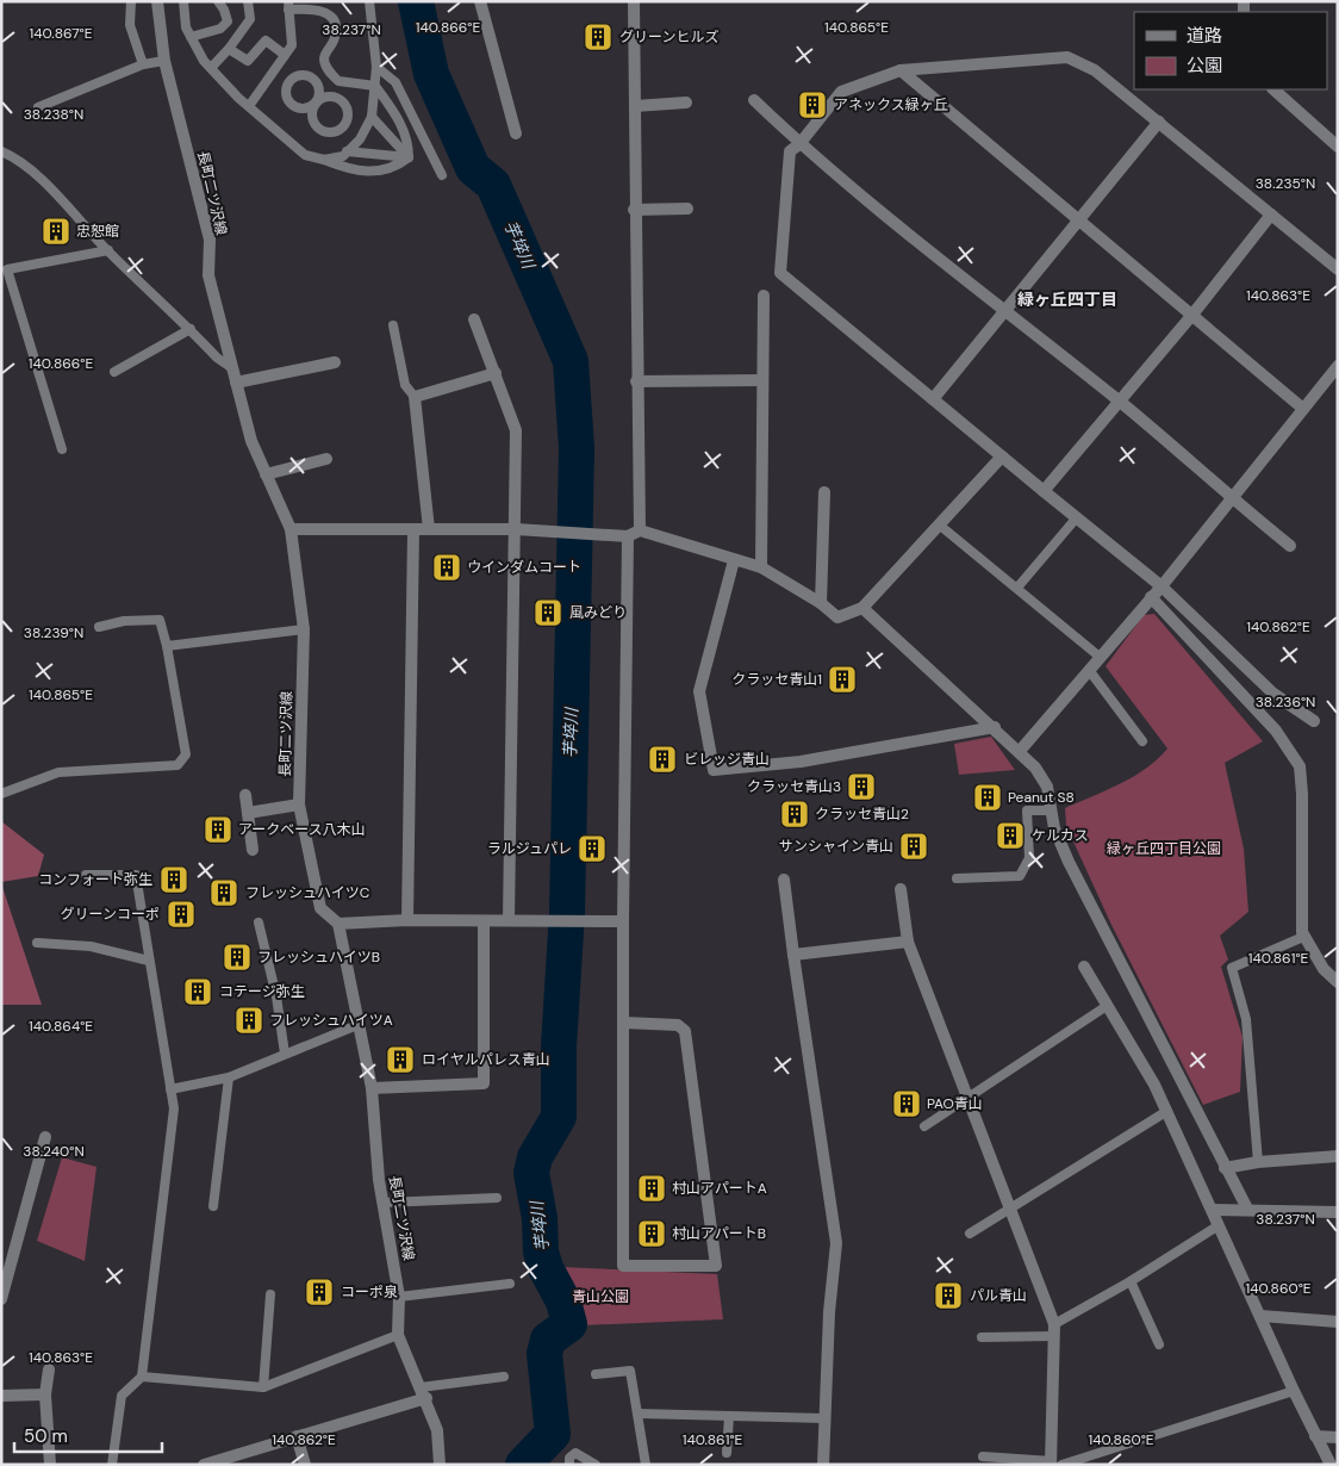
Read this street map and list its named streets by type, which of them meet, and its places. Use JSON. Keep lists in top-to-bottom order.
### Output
{
  "streets": {
    "street": ["長町二ツ沢線"]
  },
  "districts": ["緑ヶ丘四丁目"],
  "water": ["芋埣川"],
  "parks": ["緑ヶ丘四丁目公園", "青山公園"],
  "places": {
    "building": [
      "グリーンヒルズ",
      "アネックス緑ヶ丘",
      "忠恕館",
      "ウインダムコート",
      "風みどり",
      "クラッセ青山1",
      "ビレッジ青山",
      "クラッセ青山3",
      "Peanut S8",
      "クラッセ青山2",
      "アークベース八木山",
      "ケルカス",
      "サンシャイン青山",
      "ラルジュパレ",
      "コンフォート弥生",
      "フレッシュハイツC",
      "グリーンコーポ",
      "フレッシュハイツB",
      "コテージ弥生",
      "フレッシュハイツA",
      "ロイヤルパレス青山",
      "PAO青山",
      "村山アパートA",
      "村山アパートB",
      "コーポ泉",
      "パル青山"
    ]
  },
  "legend": ["道路", "公園"],
  "scale_bar": "50 m",
  "coordinates": [
    "140.866°E",
    "140.865°E",
    "38.237°N",
    "140.867°E",
    "38.238°N",
    "38.235°N",
    "140.863°E",
    "140.862°E",
    "38.239°N",
    "38.236°N",
    "140.861°E",
    "140.864°E",
    "38.240°N",
    "140.860°E"
  ]
}
